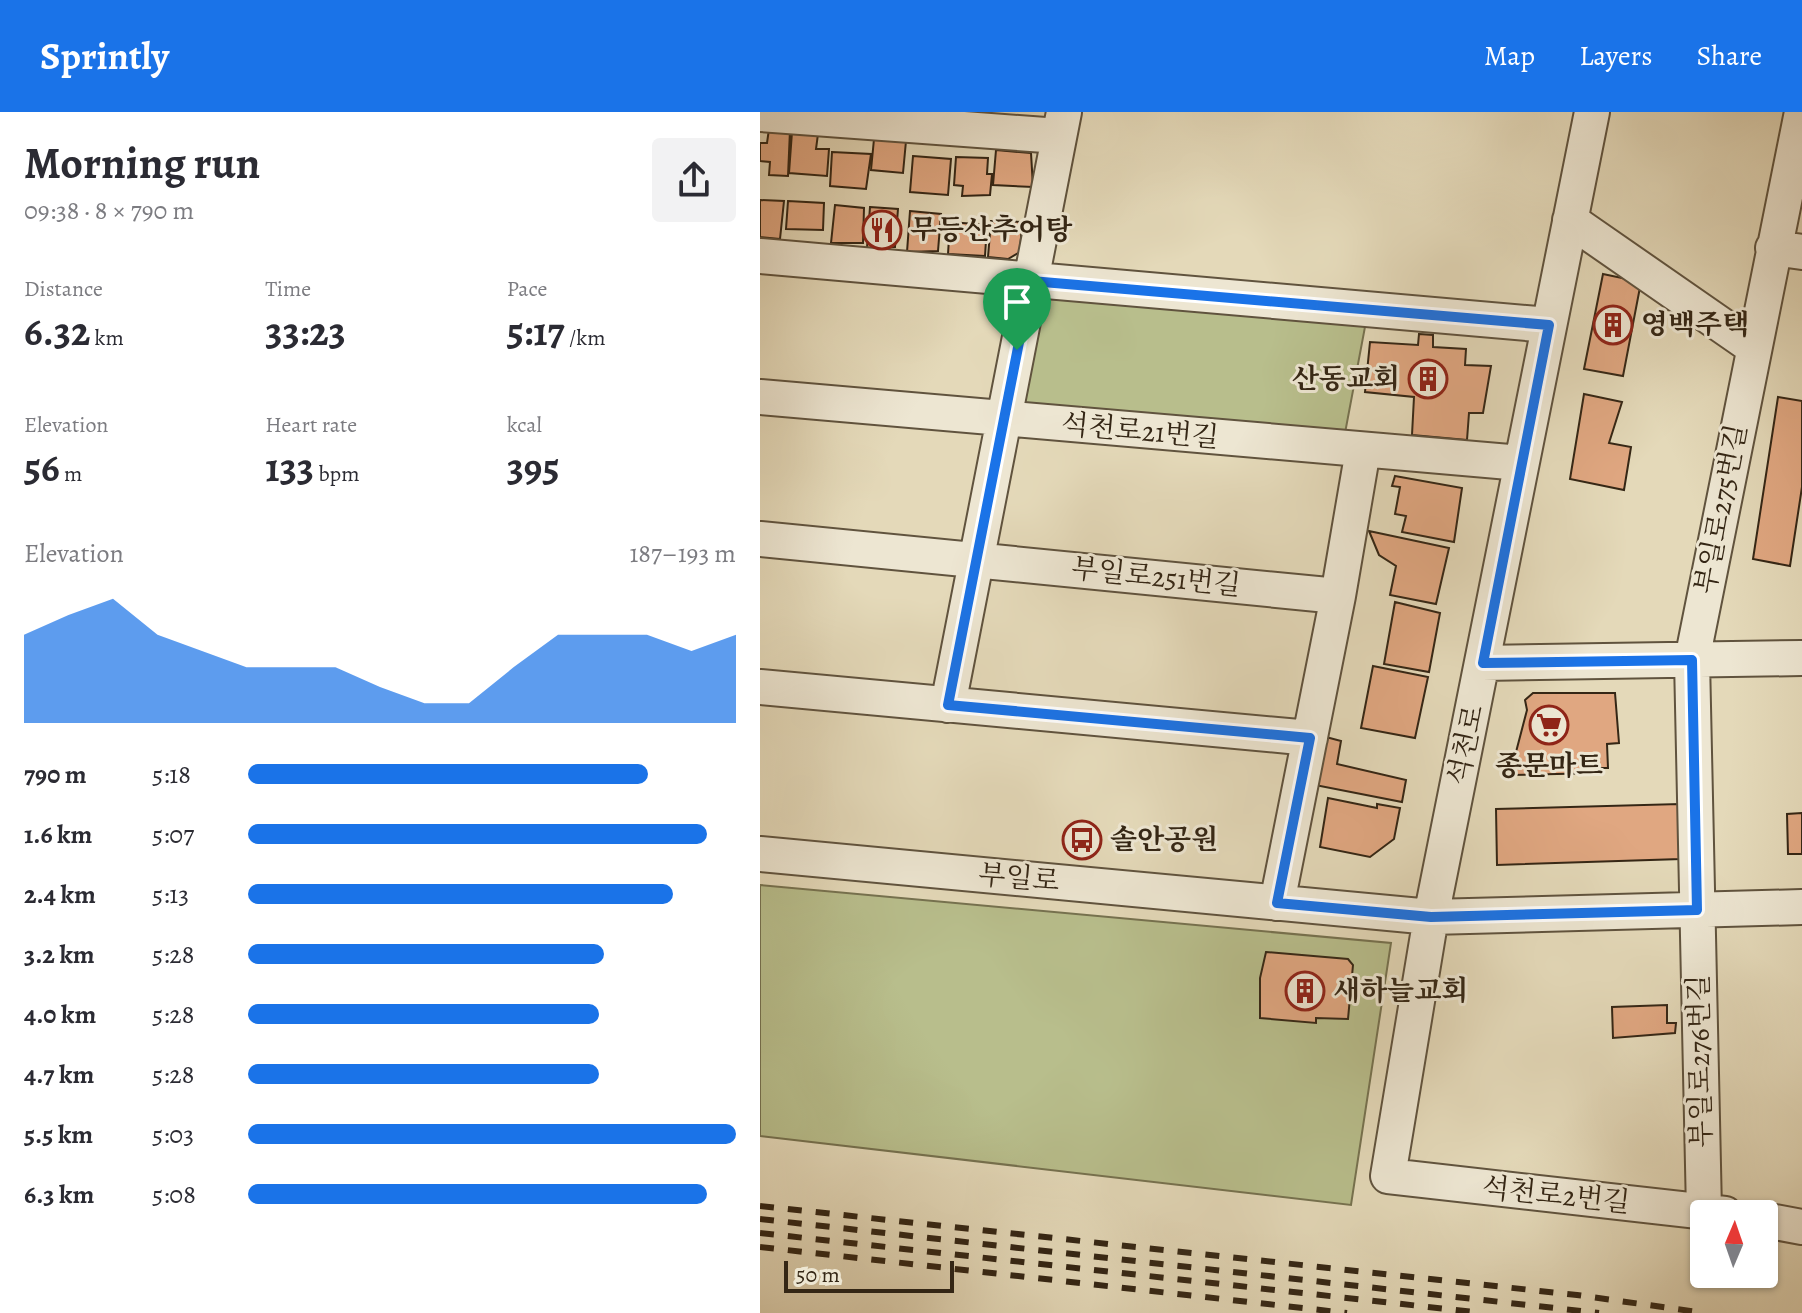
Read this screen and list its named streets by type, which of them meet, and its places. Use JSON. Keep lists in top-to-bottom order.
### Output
{
  "streets": {
    "street": [
      "석천로21번길",
      "부일로275번길",
      "부일로251번길",
      "석천로",
      "부일로",
      "부일로276번길",
      "석천로2번길"
    ]
  },
  "crossings": [
    ["석천로21번길", "석천로"],
    ["부일로275번길", "부일로"],
    ["부일로275번길", "부일로276번길"],
    ["석천로", "부일로"],
    ["석천로", "석천로2번길"],
    ["부일로", "부일로276번길"]
  ],
  "places": {
    "restaurant": ["무등산추어탕"],
    "building": ["영백주택", "산동교회", "새하늘교회"],
    "supermarket": ["종문마트"],
    "bus stop": ["솔안공원"]
  },
  "scale_bar": "50 m",
  "north": "top",
  "page": {
    "header": "Sprintly",
    "nav": ["Map", "Layers", "Share"],
    "heading": ["Morning run", "09:38 · 8 × 790 m"],
    "stats": [
      ["Distance", "6.32 km"],
      ["Time", "33:23"],
      ["Pace", "5:17 /km"],
      ["Elevation", "56 m"],
      ["Heart rate", "133 bpm"],
      ["kcal", "395"]
    ],
    "chart": ["Elevation", "187–193 m"],
    "list": [
      {
        "name": "790 m",
        "note": "5:18"
      },
      {
        "name": "1.6 km",
        "note": "5:07"
      },
      {
        "name": "2.4 km",
        "note": "5:13"
      },
      {
        "name": "3.2 km",
        "note": "5:28"
      },
      {
        "name": "4.0 km",
        "note": "5:28"
      },
      {
        "name": "4.7 km",
        "note": "5:28"
      },
      {
        "name": "5.5 km",
        "note": "5:03"
      },
      {
        "name": "6.3 km",
        "note": "5:08"
      }
    ],
    "scale": "50 m"
  }
}
